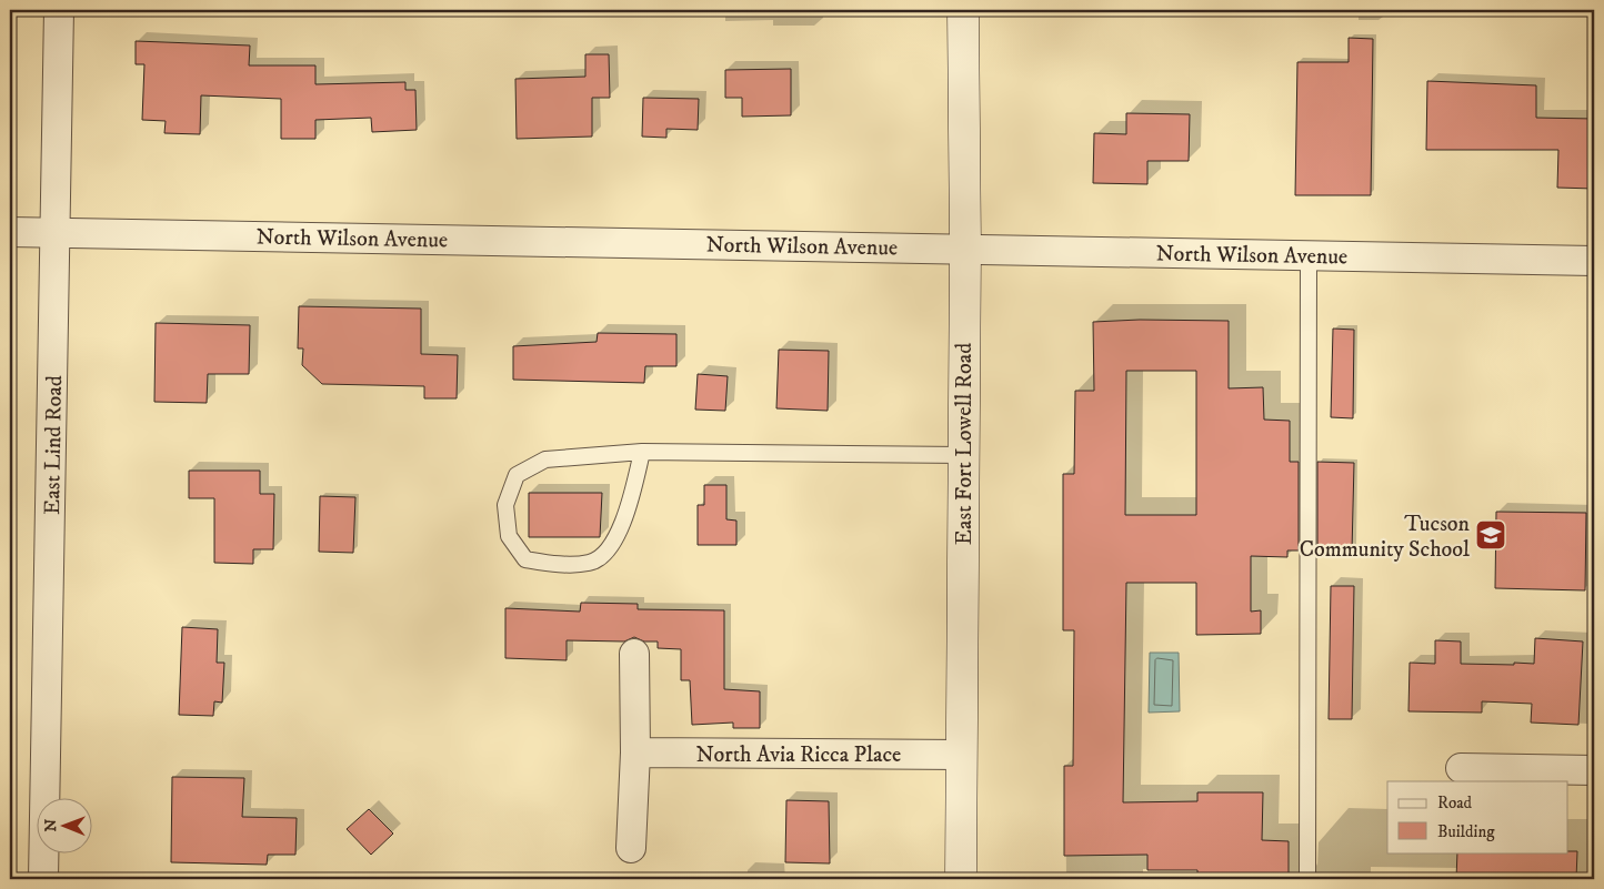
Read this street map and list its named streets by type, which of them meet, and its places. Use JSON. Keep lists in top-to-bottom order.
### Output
{
  "streets": {
    "main road": ["East Fort Lowell Road"],
    "street": ["North Wilson Avenue", "East Lind Road", "North Avia Ricca Place"]
  },
  "crossings": [
    ["North Wilson Avenue", "East Fort Lowell Road"],
    ["North Wilson Avenue", "East Lind Road"],
    ["East Fort Lowell Road", "North Avia Ricca Place"]
  ],
  "places": {
    "school or university": ["Tucson Community School"]
  },
  "legend": ["Road", "Building"],
  "north": "left"
}
